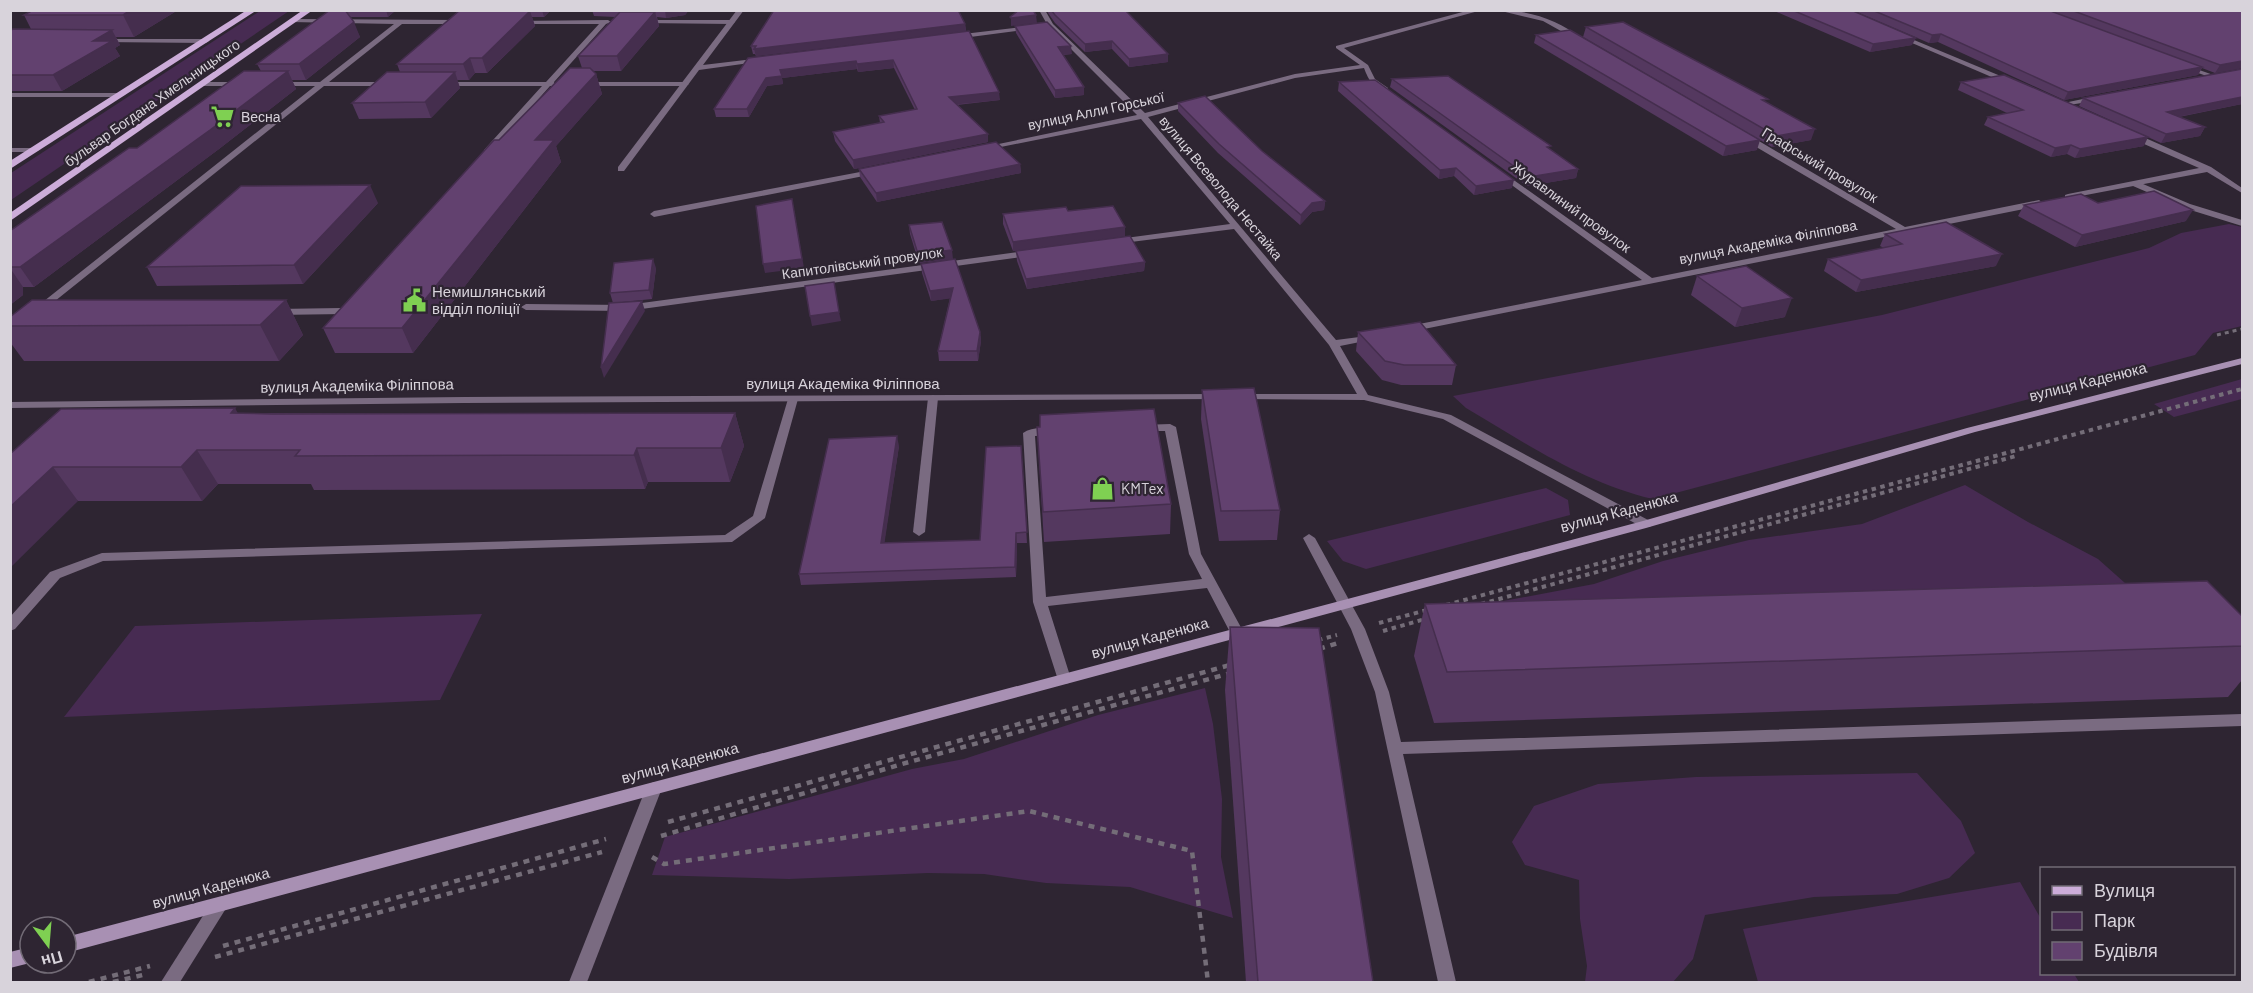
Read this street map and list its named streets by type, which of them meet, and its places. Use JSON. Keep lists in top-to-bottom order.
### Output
{
  "streets": {
    "main road": ["бульвар Богдана Хмельницького"],
    "street": [
      "вулиця Алли Горської",
      "Графський провулок",
      "вулиця Всеволода Нестайка",
      "Журавлиний провулок",
      "вулиця Академіка Філіппова",
      "Капитолівський провулок",
      "вулиця Каденюка"
    ]
  },
  "crossings": [
    ["вулиця Алли Горської", "вулиця Всеволода Нестайка"],
    ["Графський провулок", "вулиця Академіка Філіппова"],
    ["вулиця Всеволода Нестайка", "вулиця Академіка Філіппова"],
    ["Журавлиний провулок", "вулиця Академіка Філіппова"],
    ["вулиця Академіка Філіппова", "вулиця Каденюка"]
  ],
  "places": {
    "supermarket": ["Весна"],
    "public building": ["Немишлянський відділ поліції"],
    "shop": ["KMTex"]
  },
  "legend": ["Вулиця", "Парк", "Будівля"],
  "north": "bottom"
}
